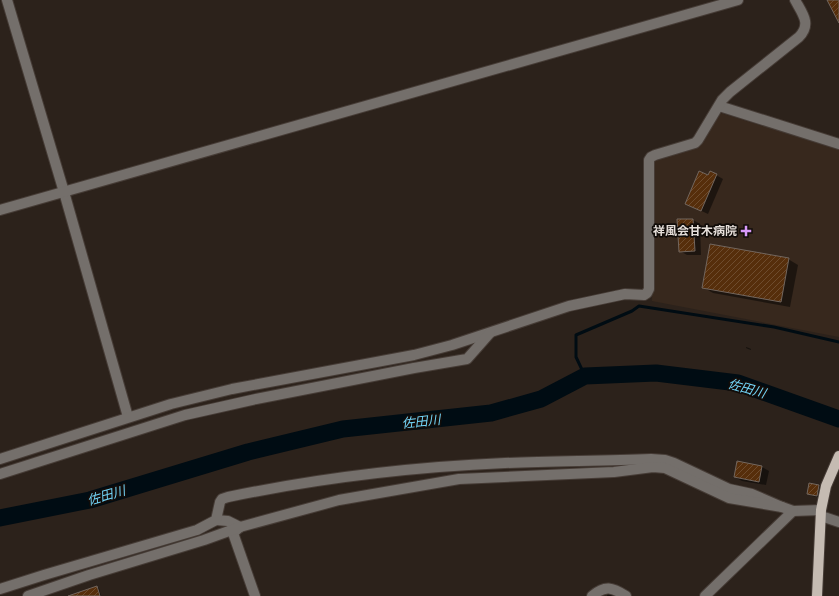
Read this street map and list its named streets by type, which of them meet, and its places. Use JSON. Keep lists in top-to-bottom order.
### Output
{
  "water": ["佐田川"],
  "places": {
    "health": ["祥風会甘木病院"]
  }
}
